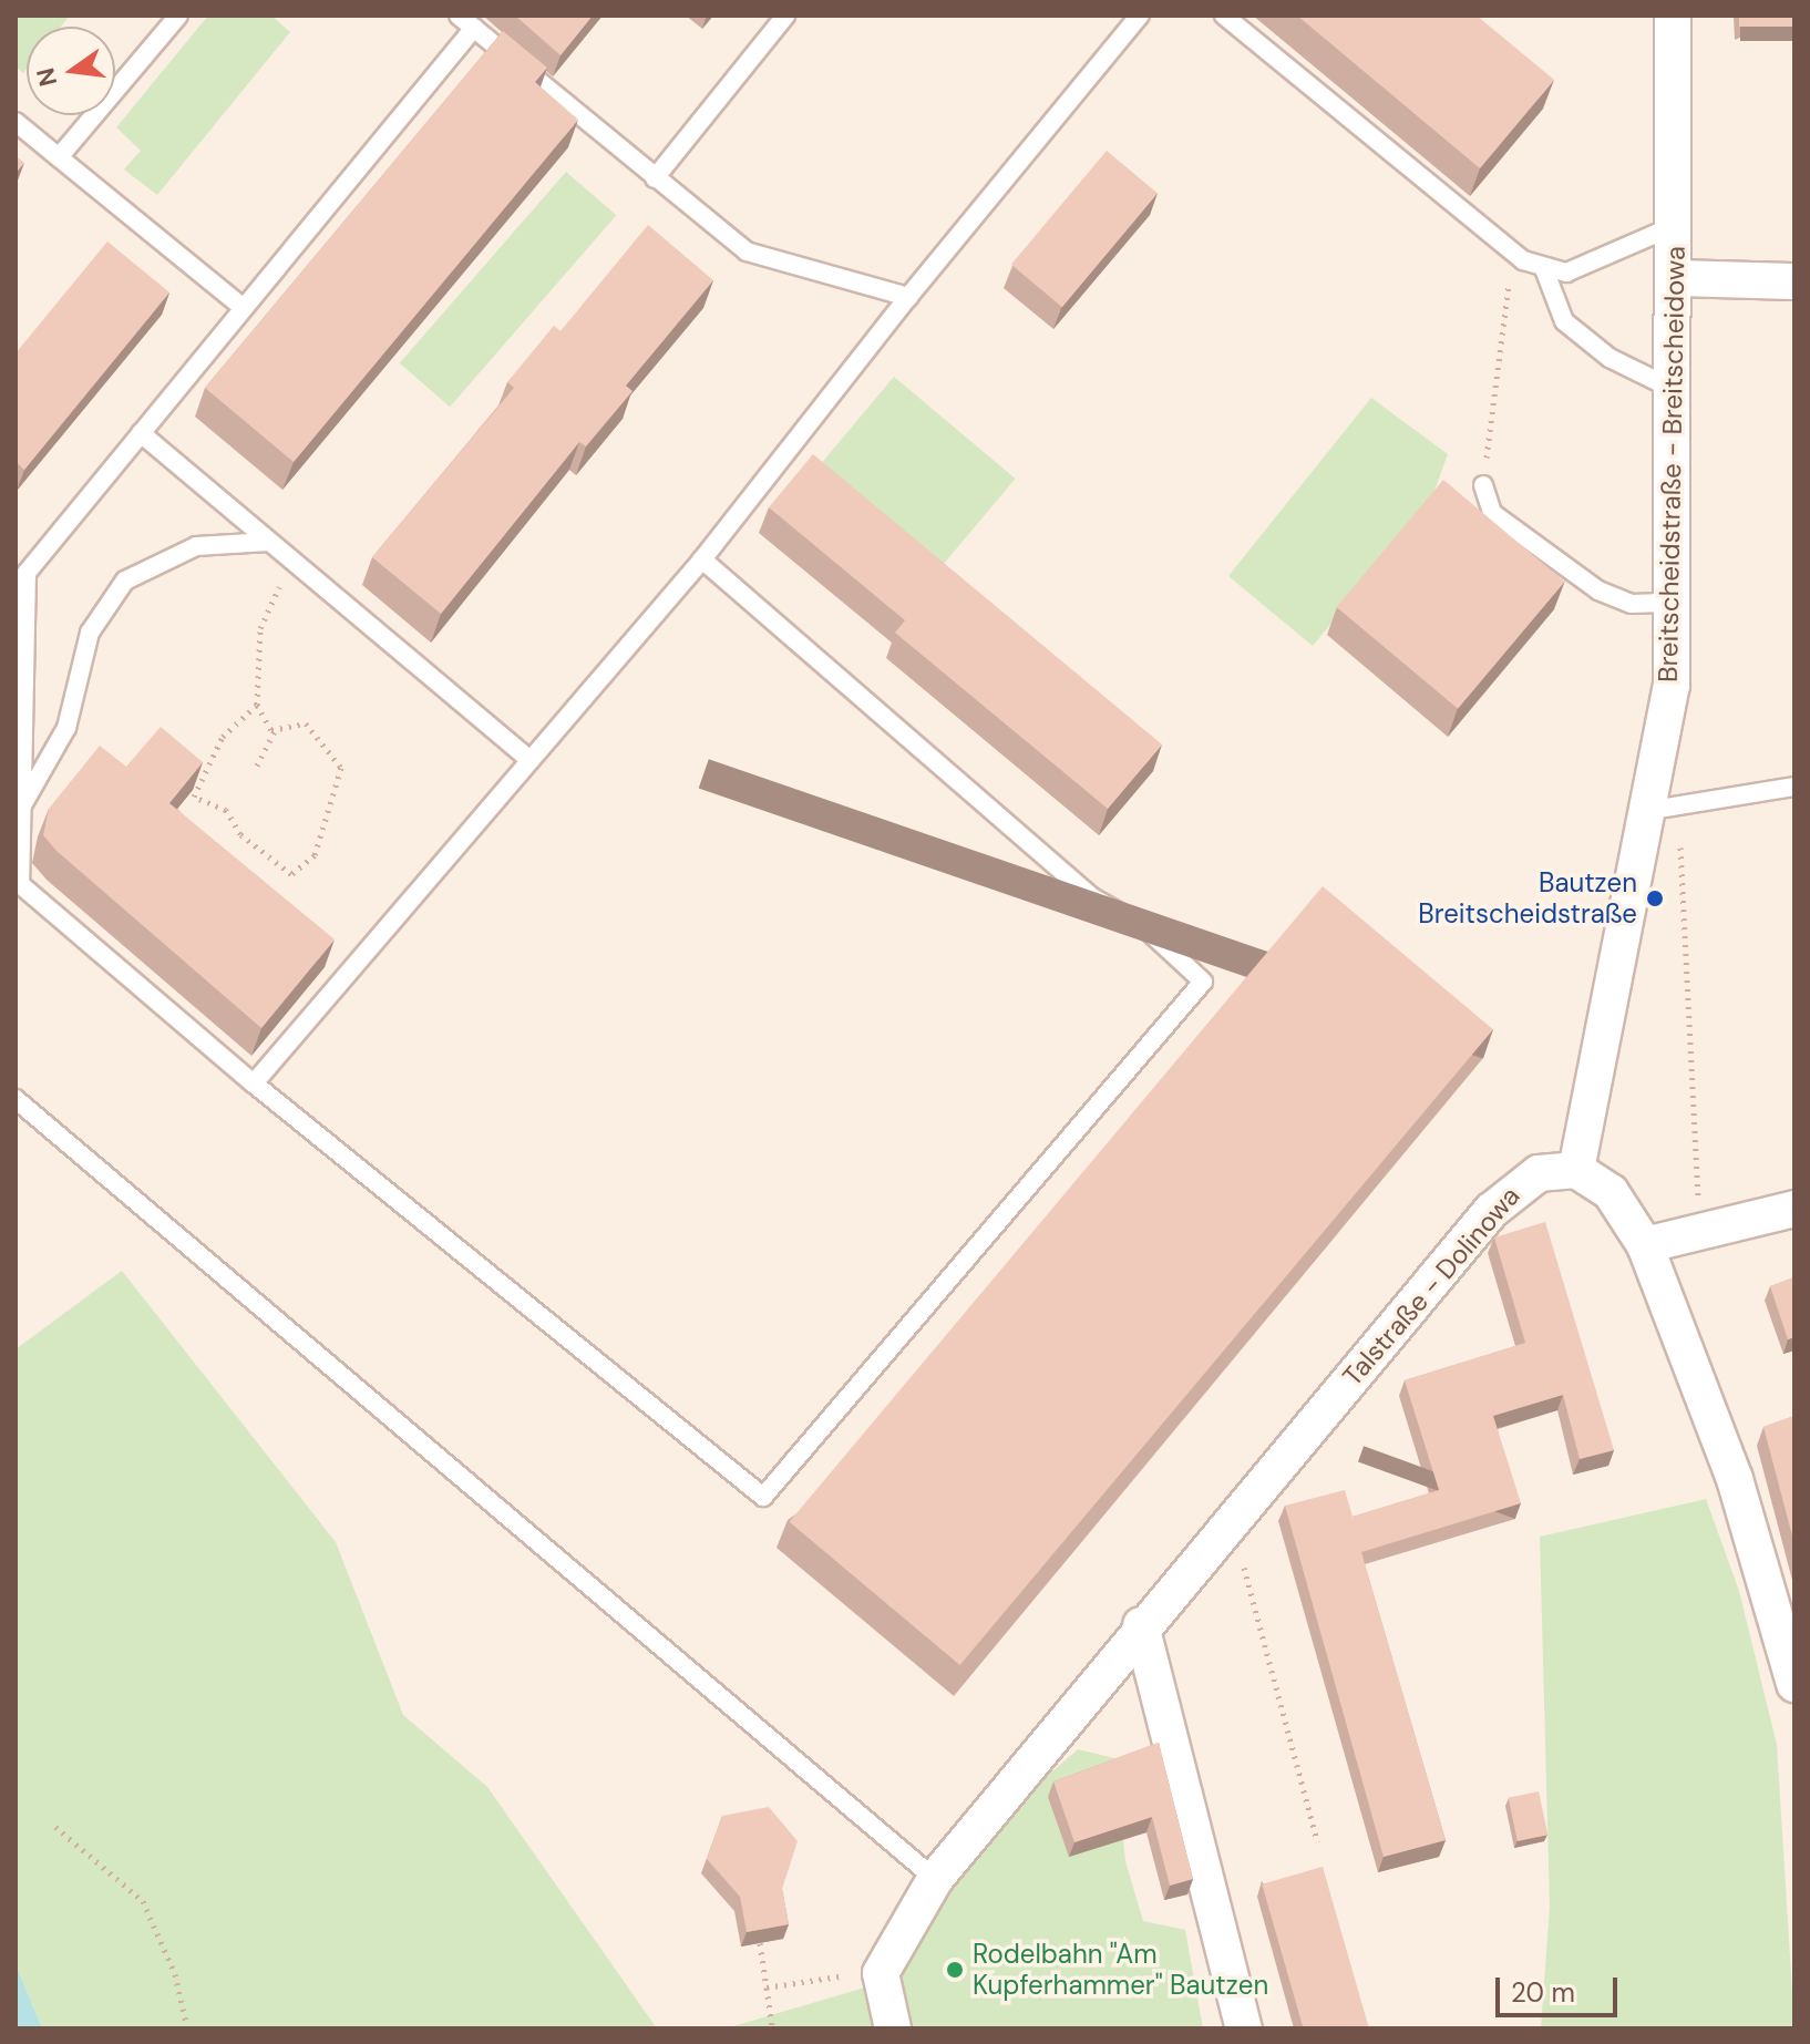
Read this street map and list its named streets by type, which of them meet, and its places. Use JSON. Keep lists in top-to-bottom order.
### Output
{
  "streets": {
    "street": ["Breitscheidstraße - Breitscheidowa", "Talstraße - Dolinowa"]
  },
  "crossings": [
    ["Breitscheidstraße - Breitscheidowa", "Talstraße - Dolinowa"]
  ],
  "places": ["Bautzen Breitscheidstraße", "Rodelbahn \"Am Kupferhammer\" Bautzen"],
  "scale_bar": "20 m",
  "north": "left"
}
